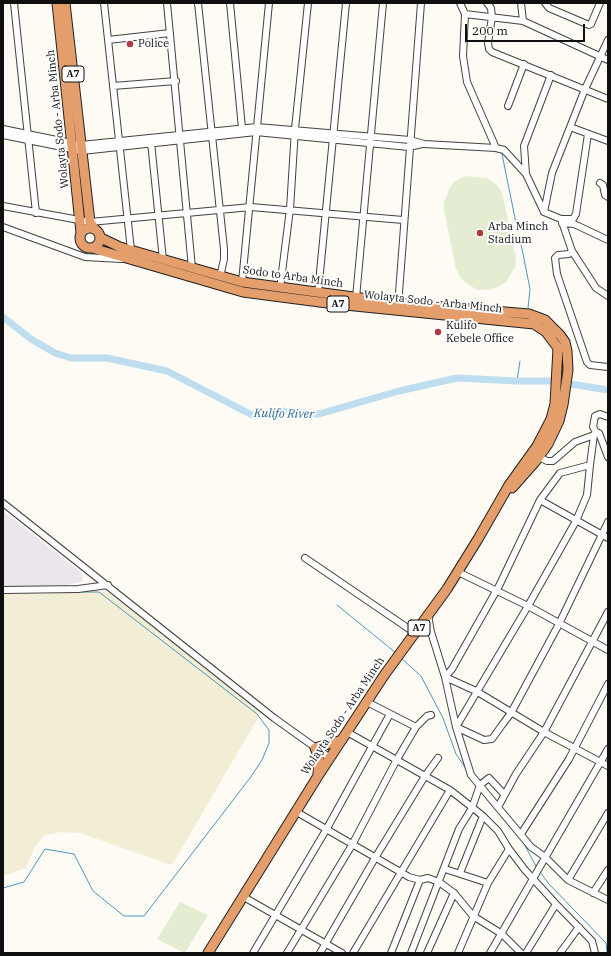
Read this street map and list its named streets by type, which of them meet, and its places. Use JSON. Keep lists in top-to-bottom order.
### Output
{
  "streets": {
    "highway": ["A7", "Wolayta Sodo - Arba Minch", "Sodo to Arba Minch"]
  },
  "crossings": [
    ["Wolayta Sodo - Arba Minch", "Sodo to Arba Minch"]
  ],
  "water": ["Kulifo River"],
  "places": ["Police", "Arba Minch Stadium", "Kulifo Kebele Office"],
  "scale_bar": "200 m"
}
